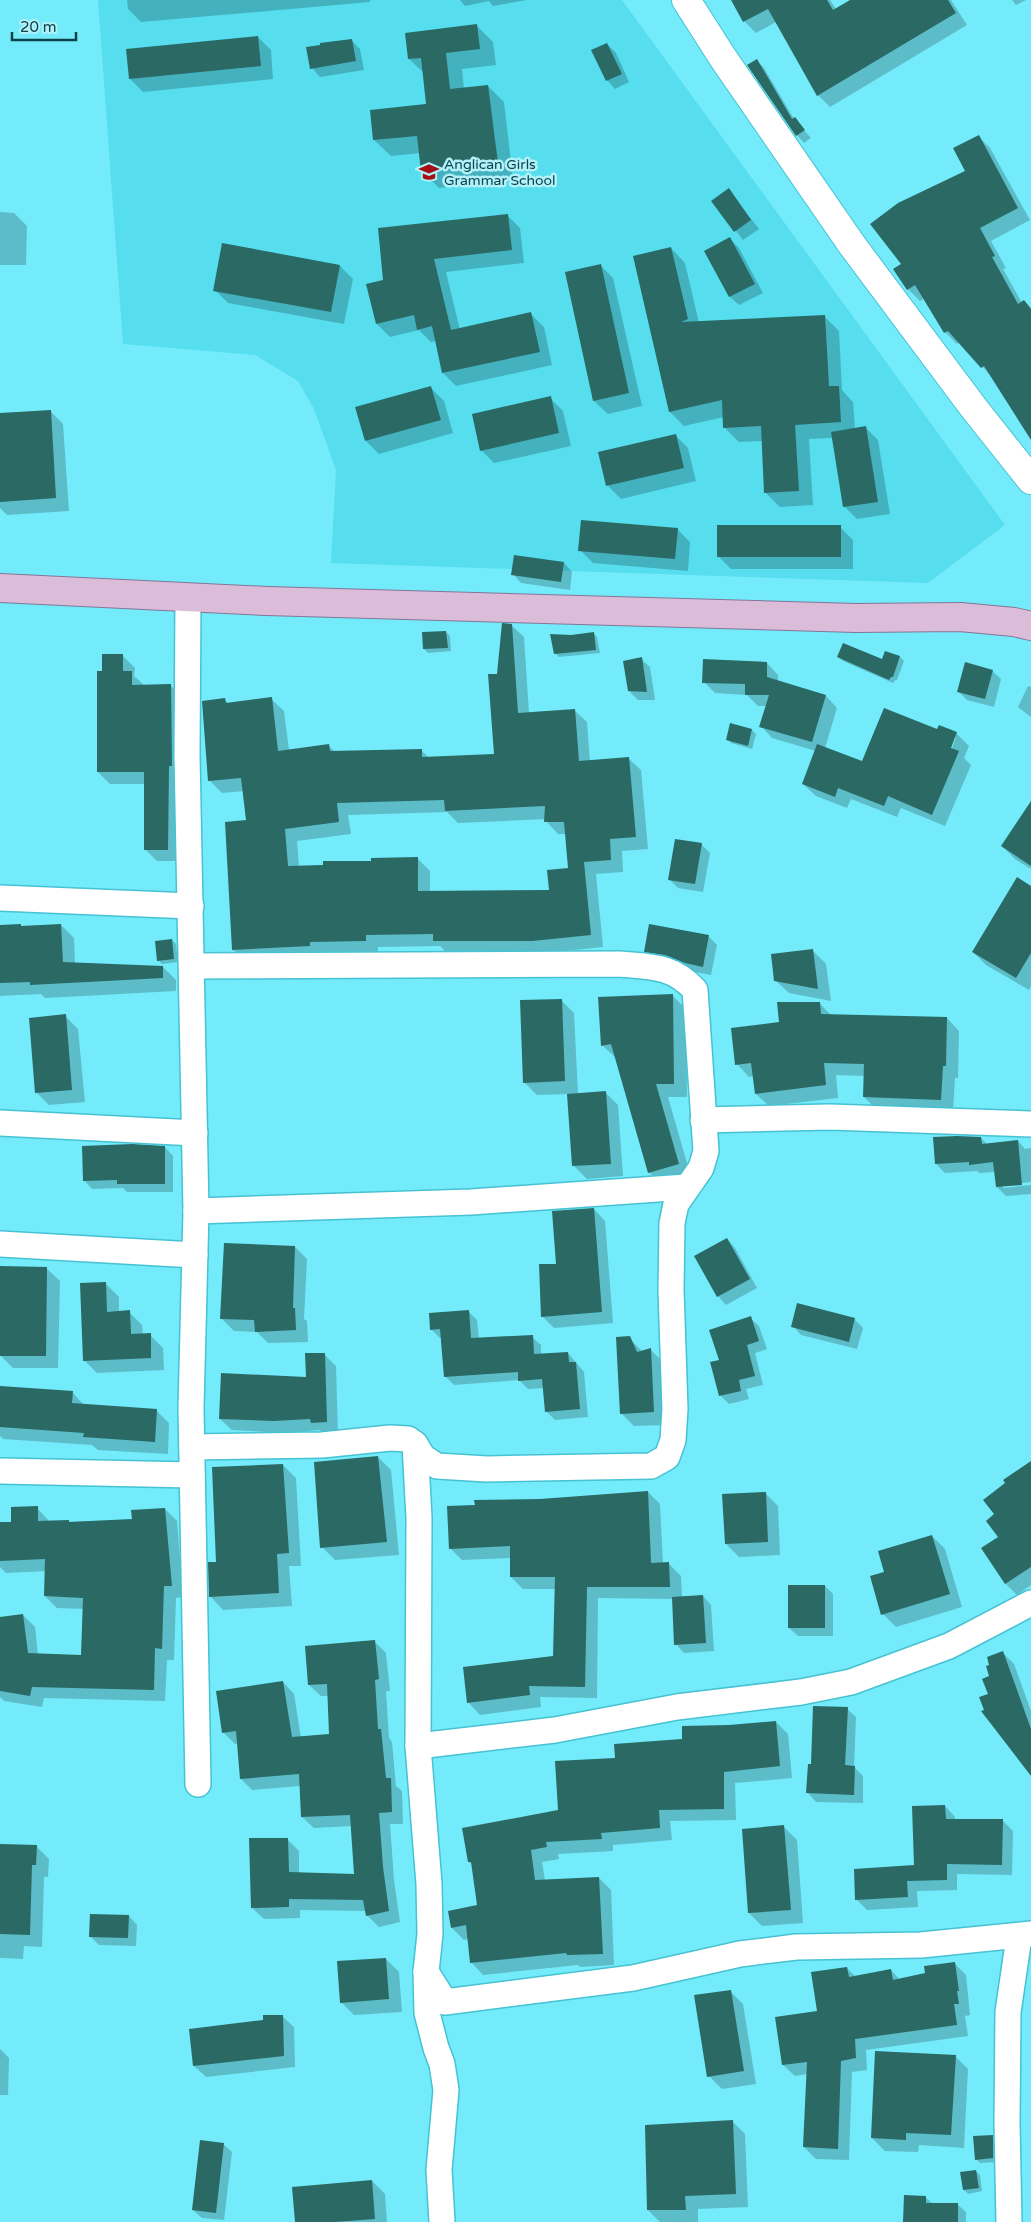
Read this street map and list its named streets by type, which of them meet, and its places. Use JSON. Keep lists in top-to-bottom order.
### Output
{
  "places": {
    "school or university": ["Anglican Girls Grammar School"]
  },
  "scale_bar": "20 m"
}
